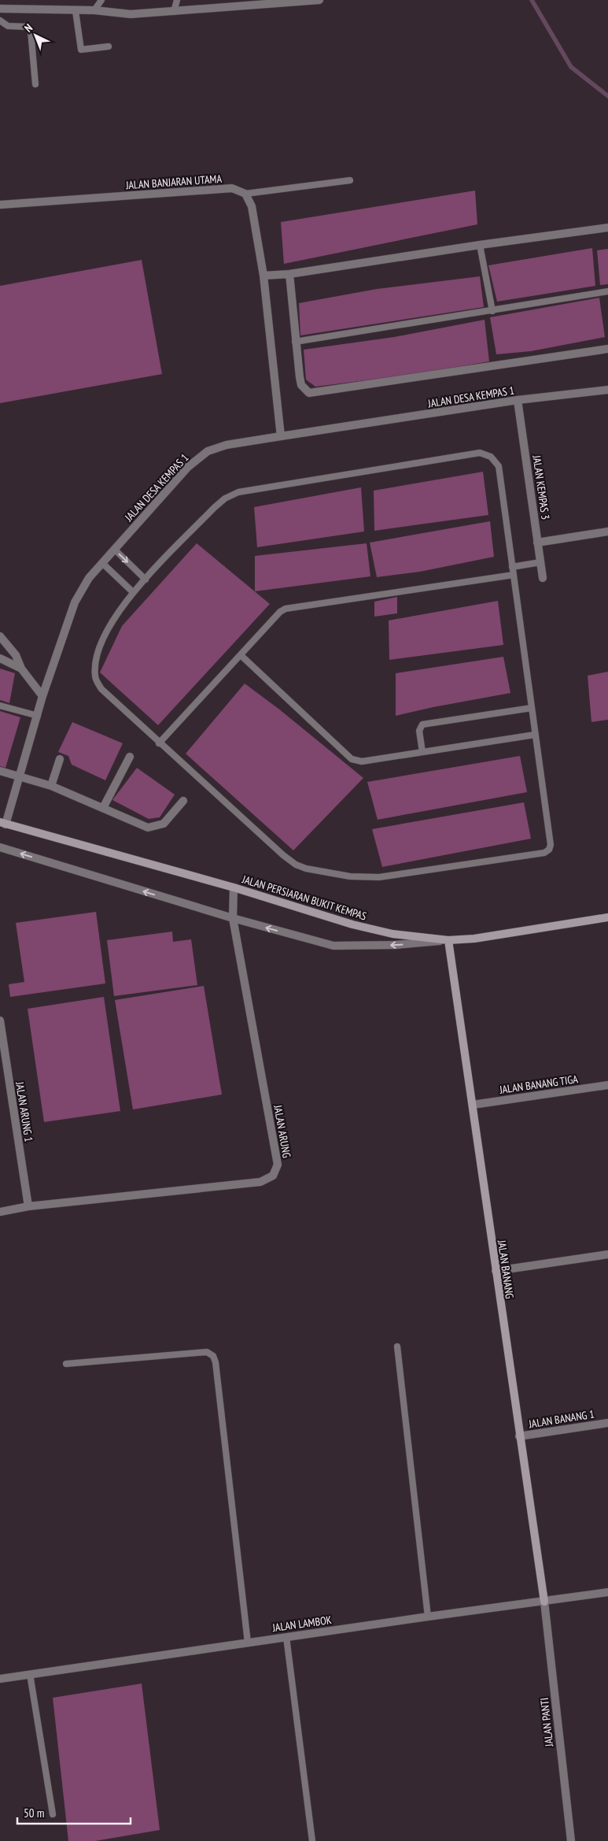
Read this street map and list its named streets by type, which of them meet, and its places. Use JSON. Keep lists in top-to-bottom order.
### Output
{
  "streets": {
    "street": [
      "JALAN BANJARAN UTAMA",
      "JALAN DESA KEMPAS 1",
      "JALAN KEMPAS 3",
      "JALAN PERSIARAN BUKIT KEMPAS",
      "JALAN BANANG TIGA",
      "JALAN ARUNG 1",
      "JALAN ARUNG",
      "JALAN BANANG",
      "JALAN BANANG 1",
      "JALAN LAMBOK",
      "JALAN PANTI"
    ]
  },
  "crossings": [
    ["JALAN DESA KEMPAS 1", "JALAN KEMPAS 3"],
    ["JALAN DESA KEMPAS 1", "JALAN PERSIARAN BUKIT KEMPAS"],
    ["JALAN PERSIARAN BUKIT KEMPAS", "JALAN ARUNG"],
    ["JALAN PERSIARAN BUKIT KEMPAS", "JALAN BANANG"],
    ["JALAN BANANG TIGA", "JALAN BANANG"],
    ["JALAN ARUNG 1", "JALAN ARUNG"],
    ["JALAN BANANG", "JALAN BANANG 1"],
    ["JALAN BANANG", "JALAN LAMBOK"],
    ["JALAN BANANG", "JALAN PANTI"],
    ["JALAN LAMBOK", "JALAN PANTI"]
  ],
  "scale_bar": "50 m",
  "north": "top left"
}
